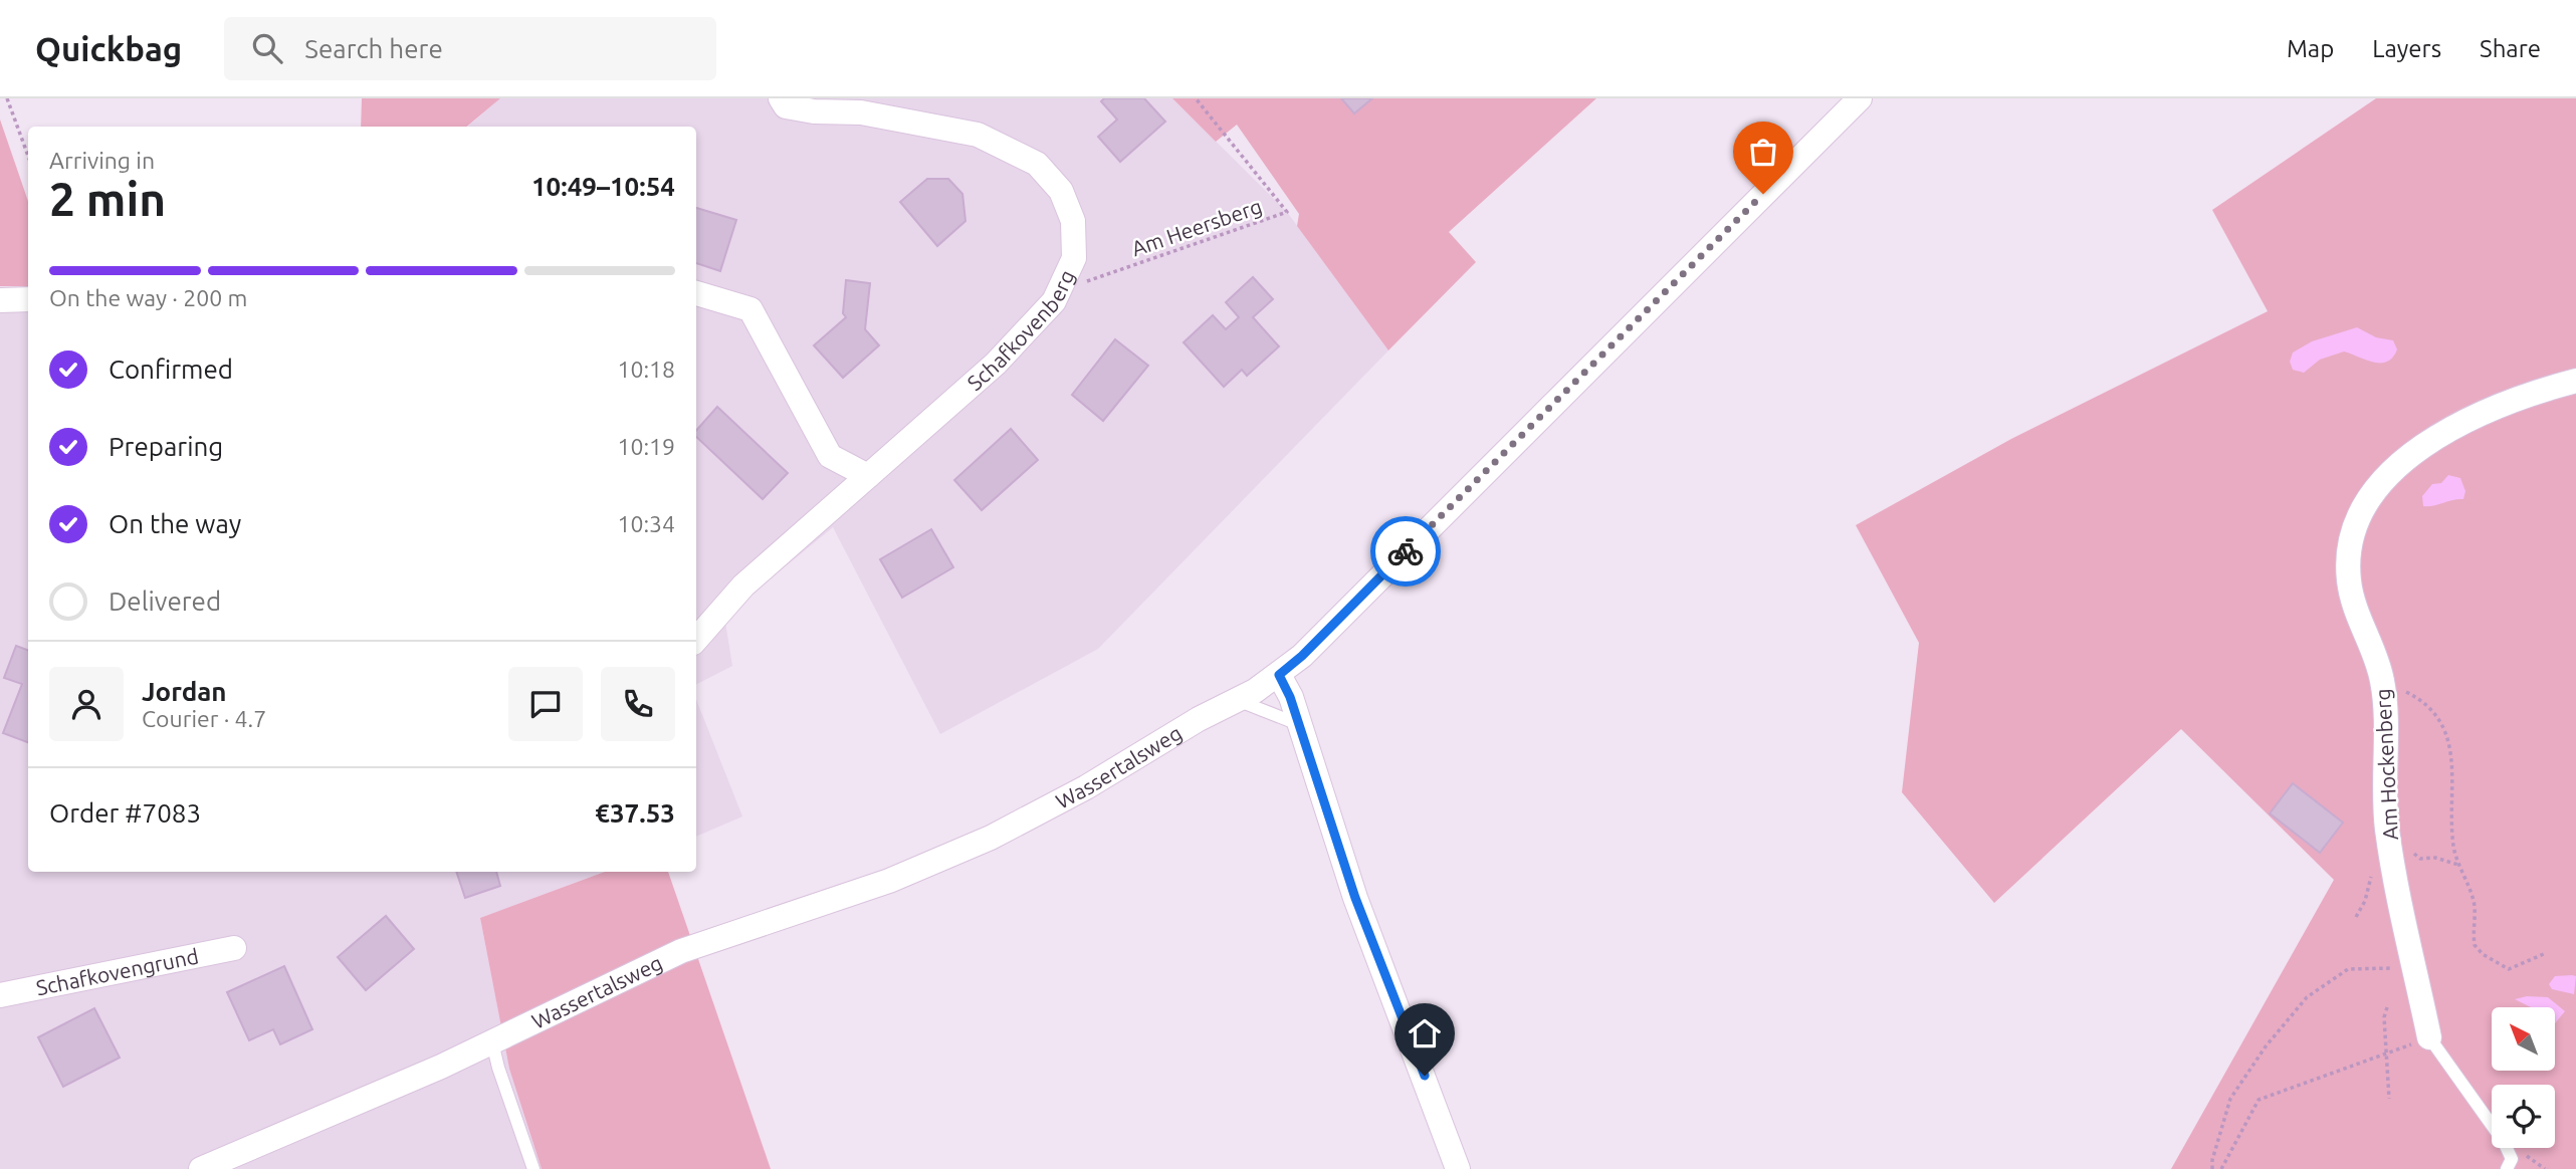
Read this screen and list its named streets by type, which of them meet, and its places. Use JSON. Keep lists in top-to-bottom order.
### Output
{
  "streets": {
    "street": [
      "Schafkovenberg",
      "Am Hockenberg",
      "Wassertalsweg",
      "Schafkovengrund"
    ],
    "path": ["Am Heersberg"]
  },
  "crossings": [
    ["Am Heersberg", "Schafkovenberg"]
  ],
  "north": "top left",
  "page": {
    "header": "Quickbag",
    "search": "Search here",
    "nav": ["Map", "Layers", "Share"],
    "heading": ["2 min", "Arriving in", "10:49–10:54"],
    "panel": [
      "Jordan",
      "Courier · 4.7",
      "Order #7083",
      "€37.53"
    ],
    "bar": "On the way · 200 m",
    "list": [
      ["Confirmed", "10:18"],
      ["Preparing", "10:19"],
      ["On the way", "10:34"],
      "Delivered"
    ]
  }
}
